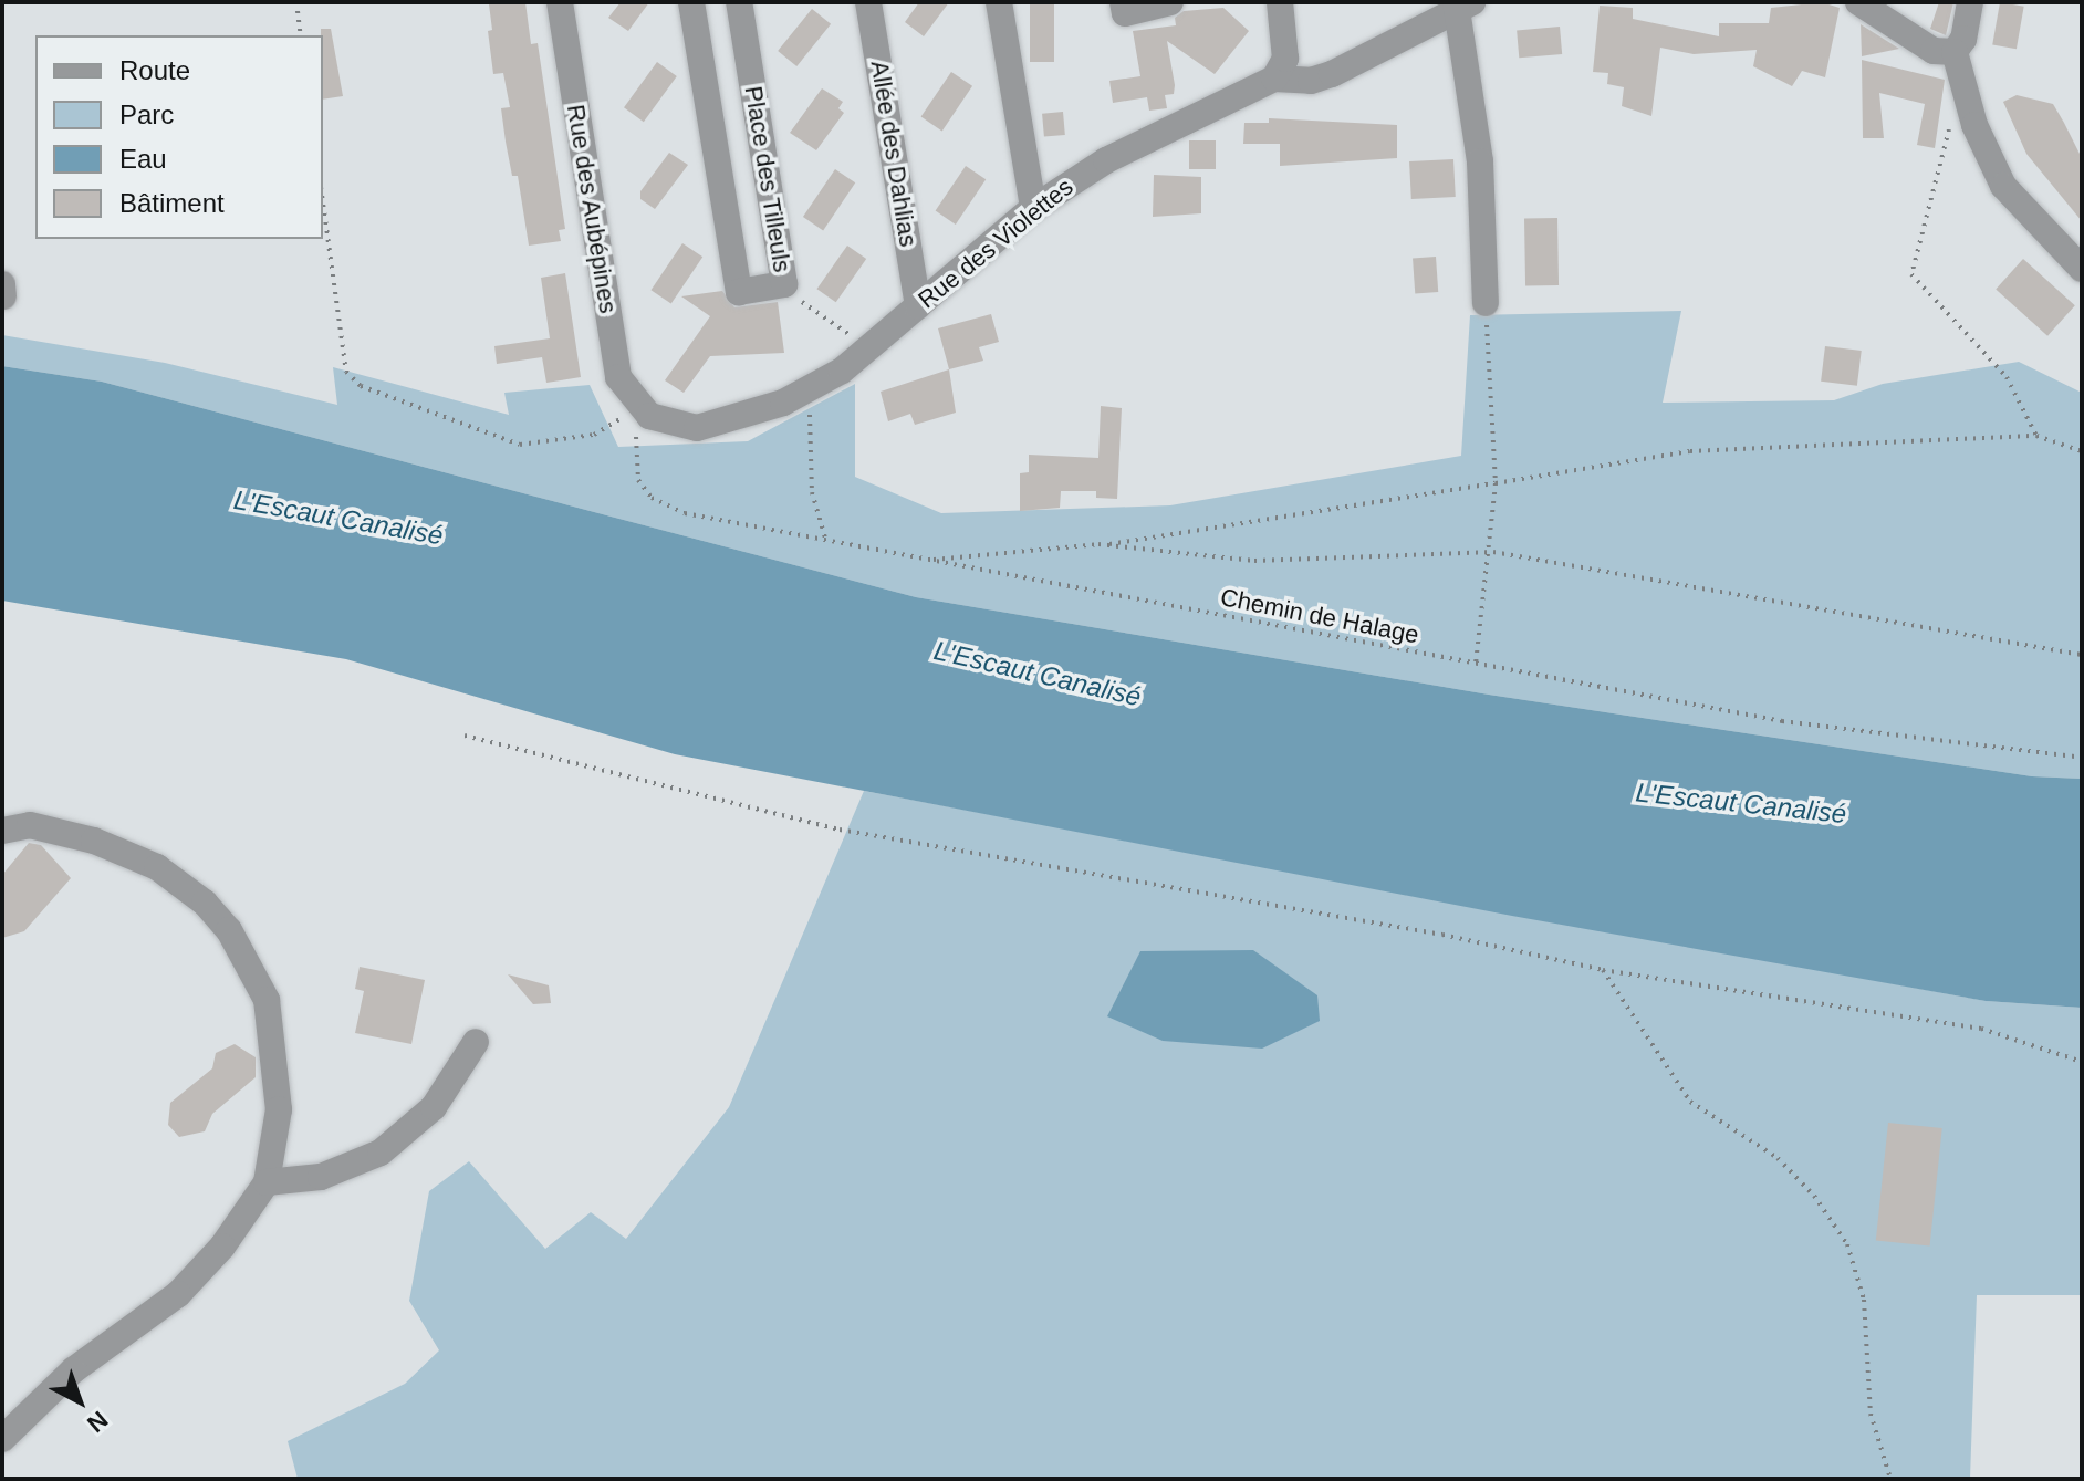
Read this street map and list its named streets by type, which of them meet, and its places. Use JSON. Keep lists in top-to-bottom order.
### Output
{
  "streets": {
    "street": [
      "Allée des Dahlias",
      "Place des Tilleuls",
      "Rue des Aubépines",
      "Rue des Violettes"
    ],
    "path": ["Chemin de Halage"]
  },
  "crossings": [
    ["Allée des Dahlias", "Rue des Violettes"],
    ["Rue des Aubépines", "Rue des Violettes"],
    ["Rue des Aubépines", "Chemin de Halage"],
    ["Rue des Violettes", "Chemin de Halage"]
  ],
  "water": ["L'Escaut Canalisé"],
  "legend": [
    "Route",
    "Parc",
    "Eau",
    "Bâtiment"
  ],
  "north": "bottom right"
}
